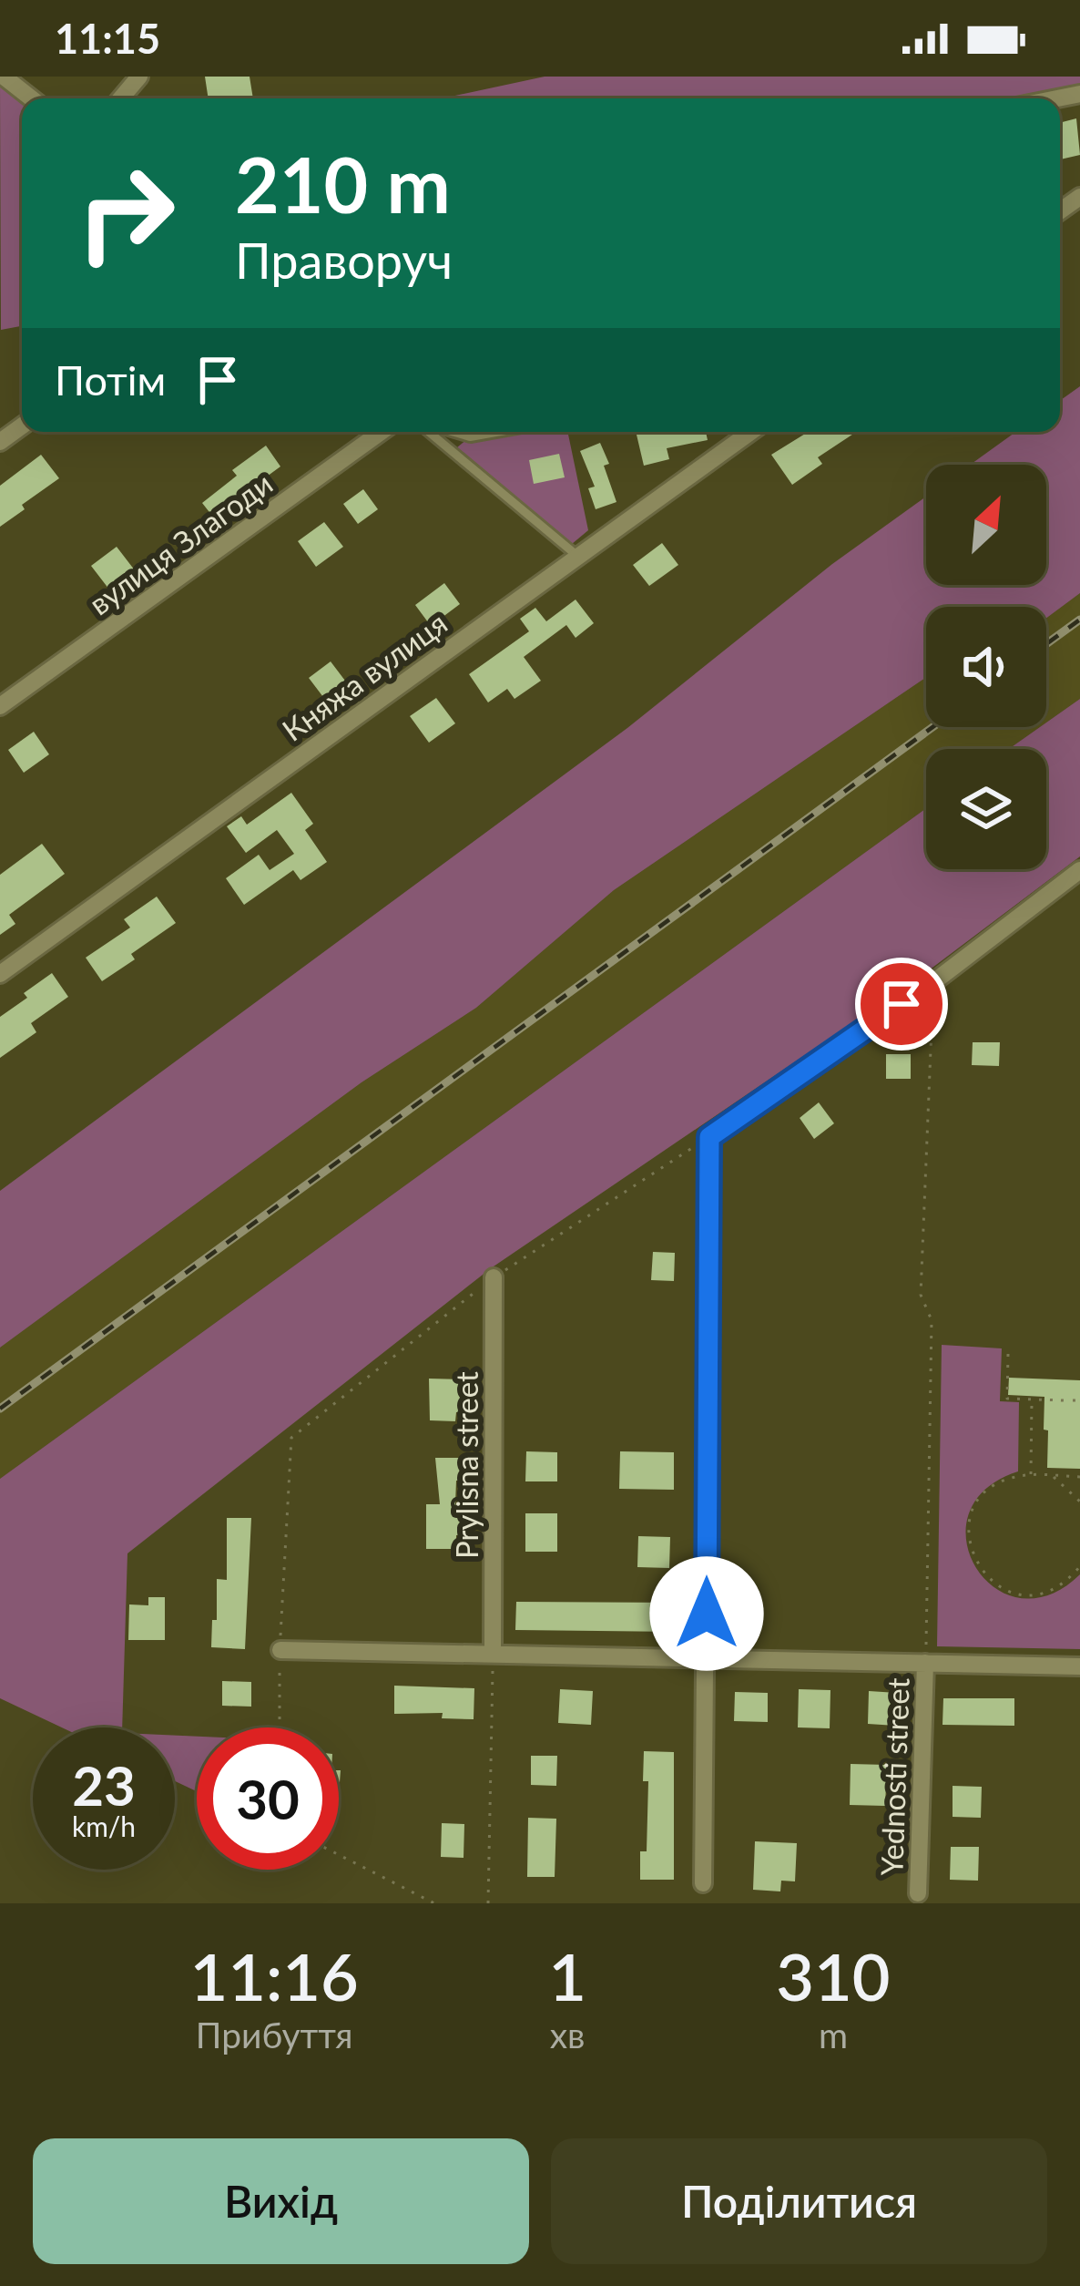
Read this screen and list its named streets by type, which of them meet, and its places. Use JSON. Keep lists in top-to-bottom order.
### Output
{
  "streets": {
    "street": [
      "вулиця Злагоди",
      "Княжа вулиця",
      "Prylisna street",
      "Yednosti street"
    ]
  },
  "north": "top right",
  "page": {
    "status": "11:15",
    "turn": ["210 m", "Праворуч"],
    "then": "Потім",
    "speed": "23 km/h",
    "limit": "30",
    "eta": [
      "11:16",
      "Прибуття",
      "1",
      "хв",
      "310",
      "m"
    ],
    "buttons": ["Вихід", "Поділитися"]
  }
}
